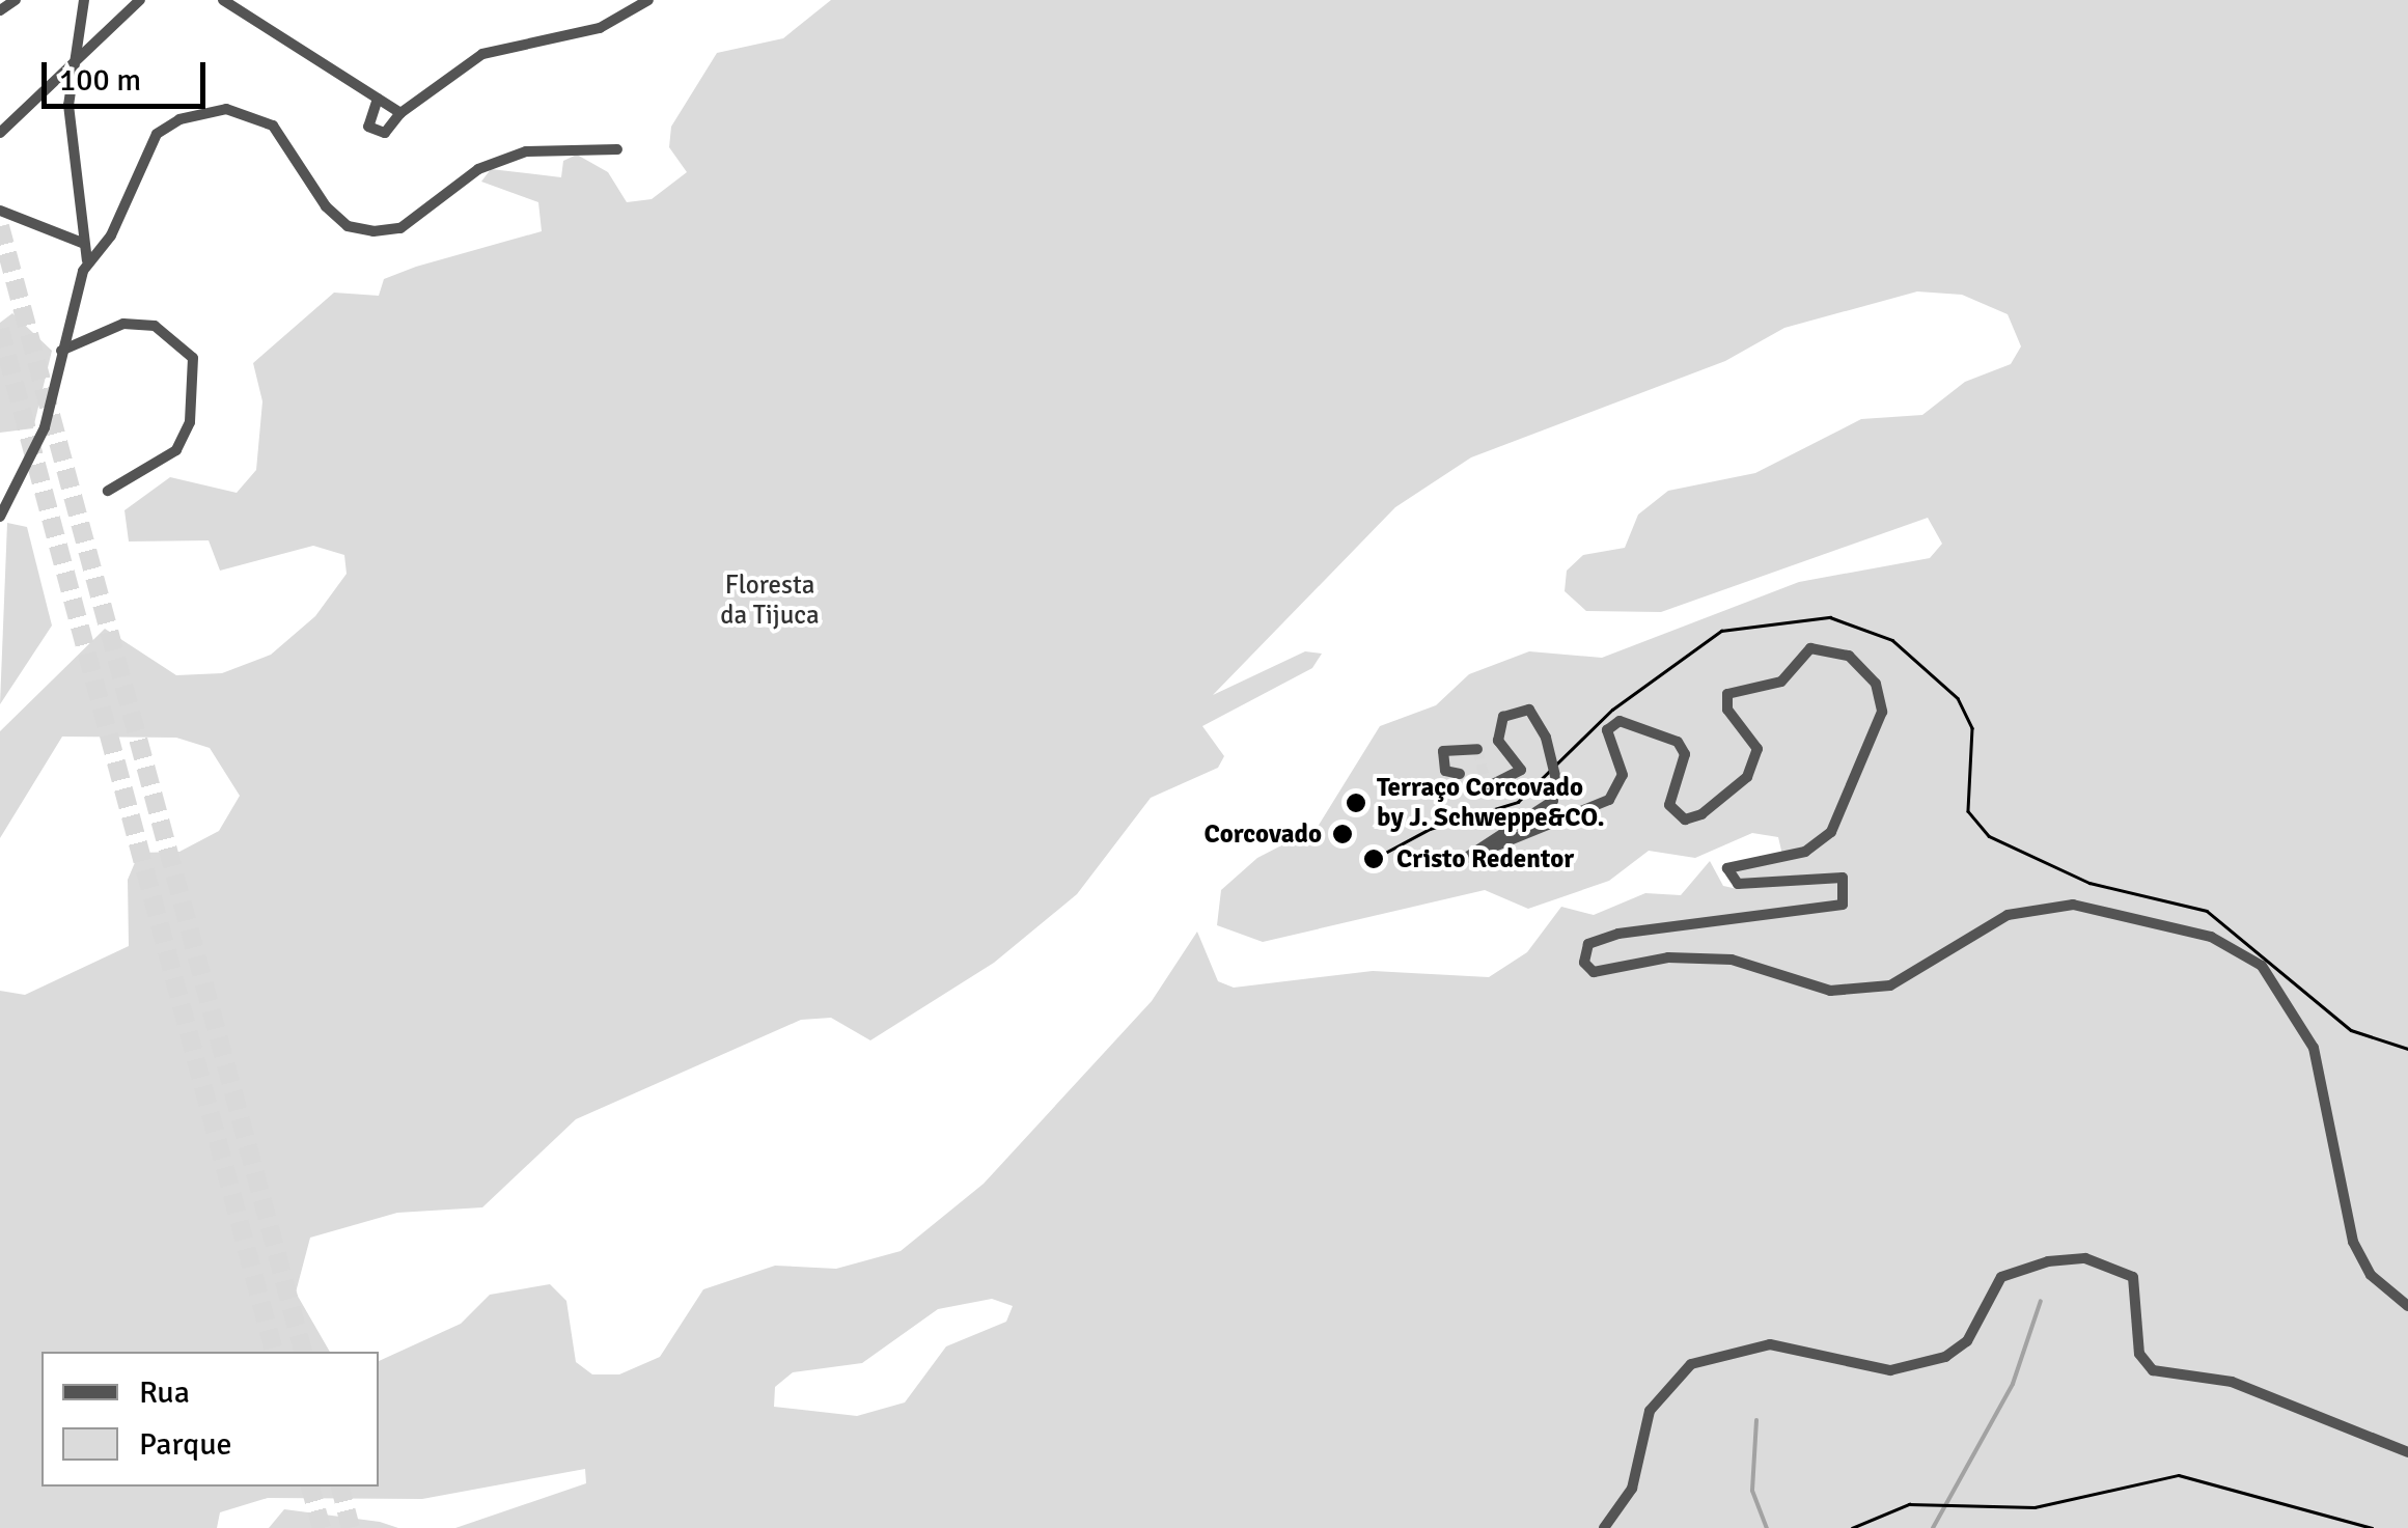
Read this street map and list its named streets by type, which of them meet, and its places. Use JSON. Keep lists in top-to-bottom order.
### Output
{
  "parks": ["Floresta da Tijuca"],
  "places": ["Terraço Corcovado by J. Schweppe&CO.", "Corcovado", "Cristo Redentor"],
  "legend": ["Rua", "Parque"],
  "scale_bar": "100 m"
}
